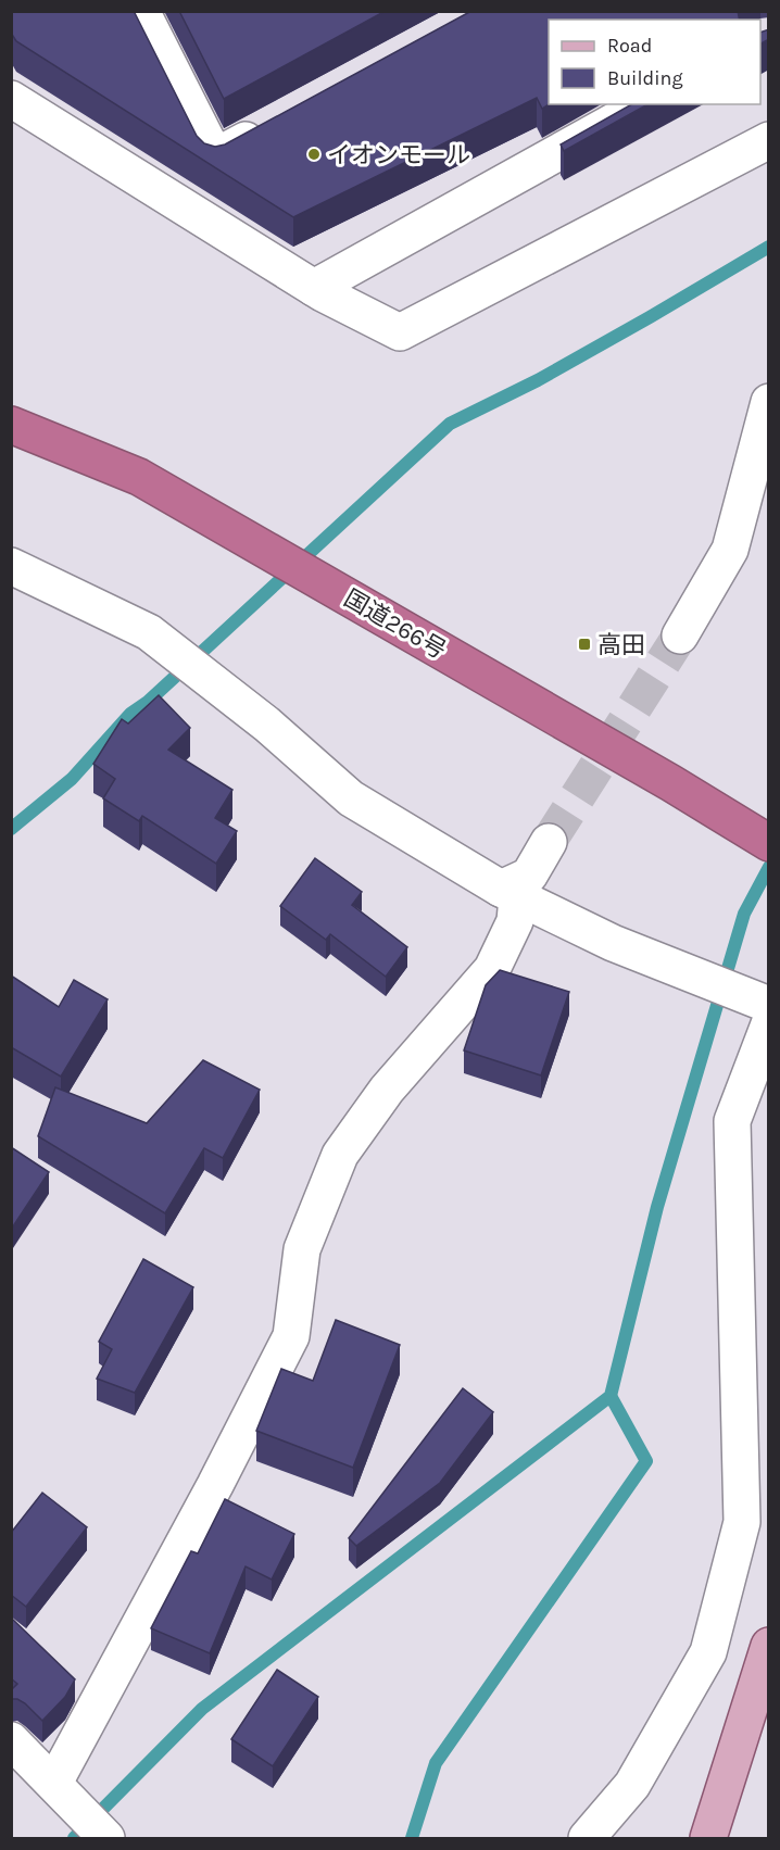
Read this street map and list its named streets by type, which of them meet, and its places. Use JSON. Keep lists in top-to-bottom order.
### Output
{
  "streets": {
    "highway": ["国道266号"]
  },
  "places": {
    "other": ["イオンモール"],
    "transit": ["高田"]
  },
  "legend": ["Road", "Building"]
}
